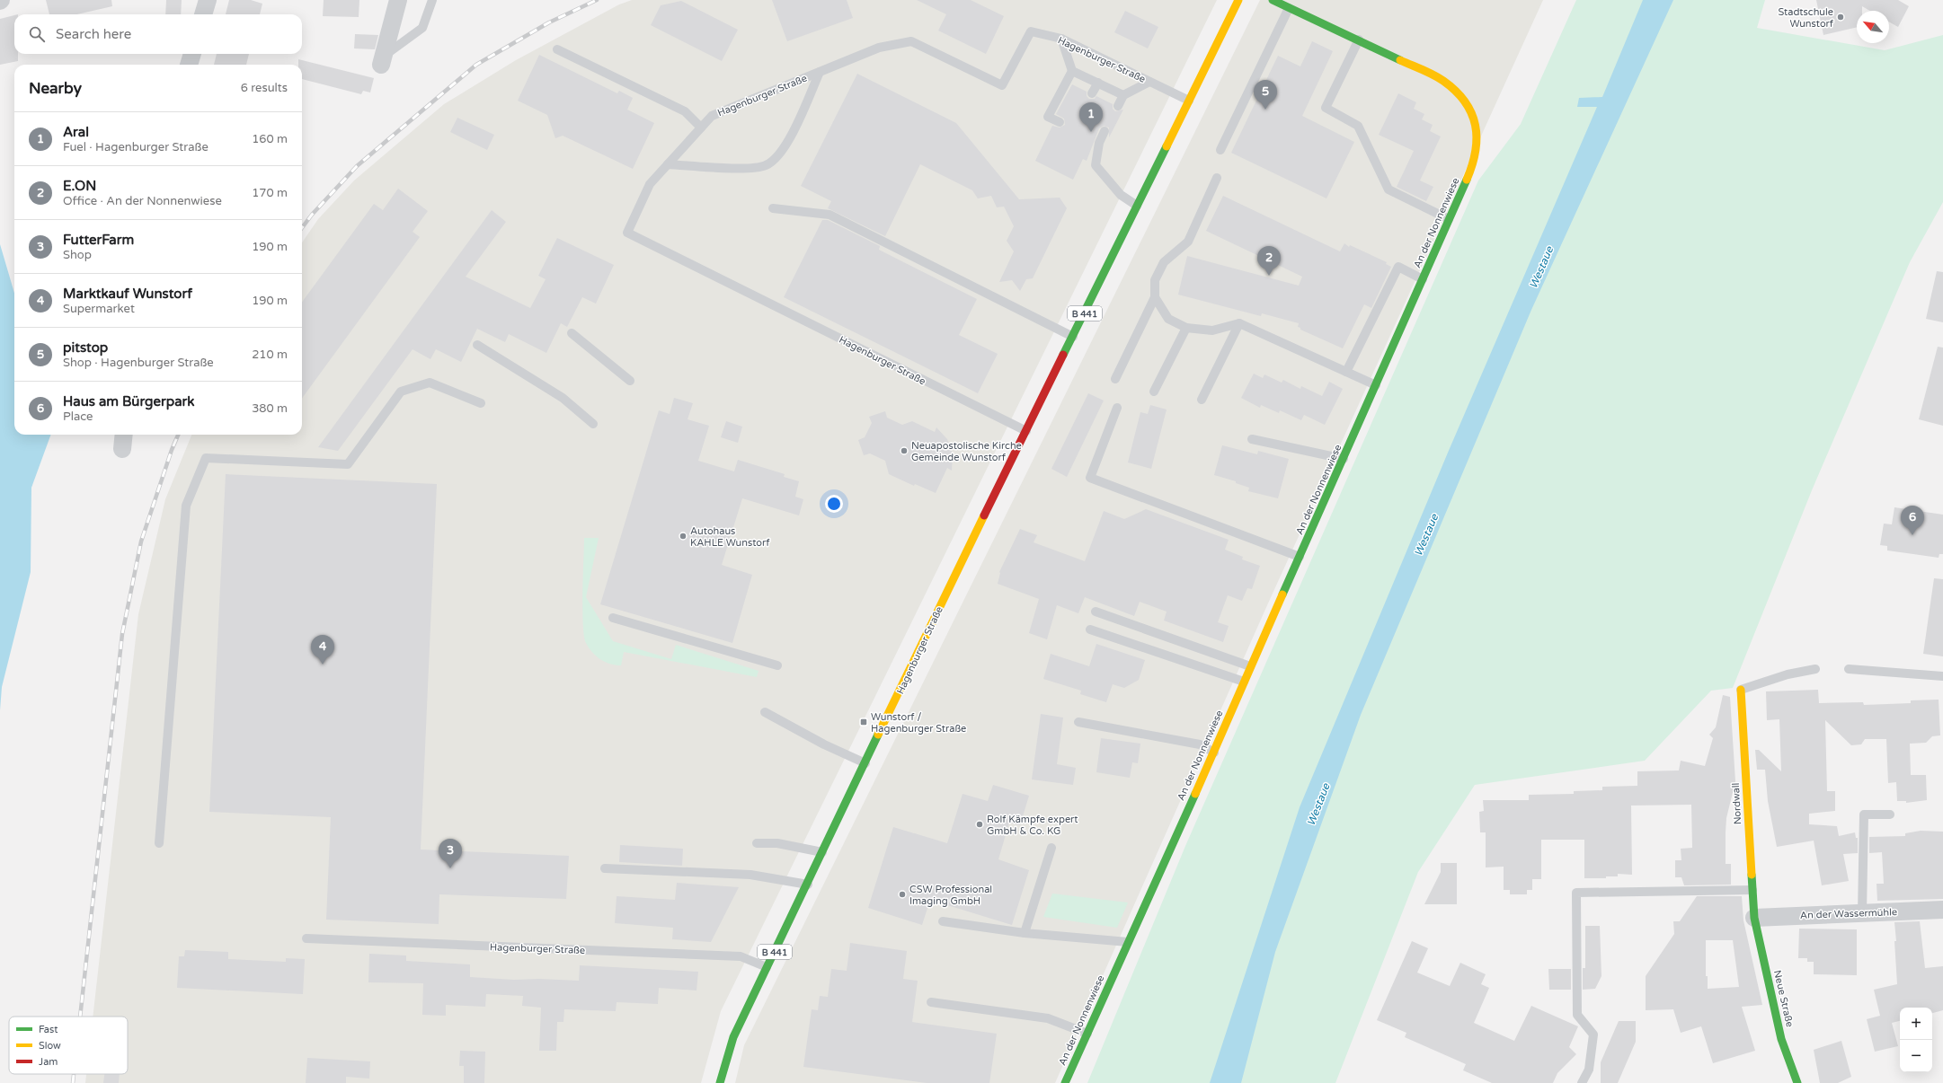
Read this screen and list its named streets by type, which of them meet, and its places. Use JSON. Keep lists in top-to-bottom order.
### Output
{
  "streets": {
    "street": [
      "Hagenburger Straße",
      "An der Nonnenwiese",
      "B 441",
      "Nordwall",
      "An der Wassermühle",
      "Neue Straße"
    ]
  },
  "crossings": [
    ["Nordwall", "An der Wassermühle"],
    ["Nordwall", "Neue Straße"],
    ["An der Wassermühle", "Neue Straße"]
  ],
  "water": ["Westaue"],
  "places": {
    "other": [
      "Stadtschule Wunstorf",
      "Neuapostolische Kirche Gemeinde Wunstorf",
      "Autohaus KAHLE Wunstorf",
      "Rolf Kämpfe expert GmbH & Co. KG",
      "CSW Professional Imaging GmbH"
    ],
    "transit": ["Wunstorf / Hagenburger Straße"]
  },
  "legend": ["Fast", "Slow", "Jam"],
  "north": "top left",
  "page": {
    "search": "Search here",
    "heading": ["Nearby", "6 results"],
    "pins": [
      "5",
      "1",
      "2",
      "6",
      "4",
      "3"
    ],
    "list": [
      {
        "mark": "1",
        "name": "Aral",
        "note": "Fuel · Hagenburger Straße",
        "value": "160 m"
      },
      {
        "mark": "2",
        "name": "E.ON",
        "note": "Office · An der Nonnenwiese",
        "value": "170 m"
      },
      {
        "mark": "3",
        "name": "FutterFarm",
        "note": "Shop",
        "value": "190 m"
      },
      {
        "mark": "4",
        "name": "Marktkauf Wunstorf",
        "note": "Supermarket",
        "value": "190 m"
      },
      {
        "mark": "5",
        "name": "pitstop",
        "note": "Shop · Hagenburger Straße",
        "value": "210 m"
      },
      {
        "mark": "6",
        "name": "Haus am Bürgerpark",
        "note": "Place",
        "value": "380 m"
      }
    ],
    "map_buttons": ["+", "−"]
  }
}
